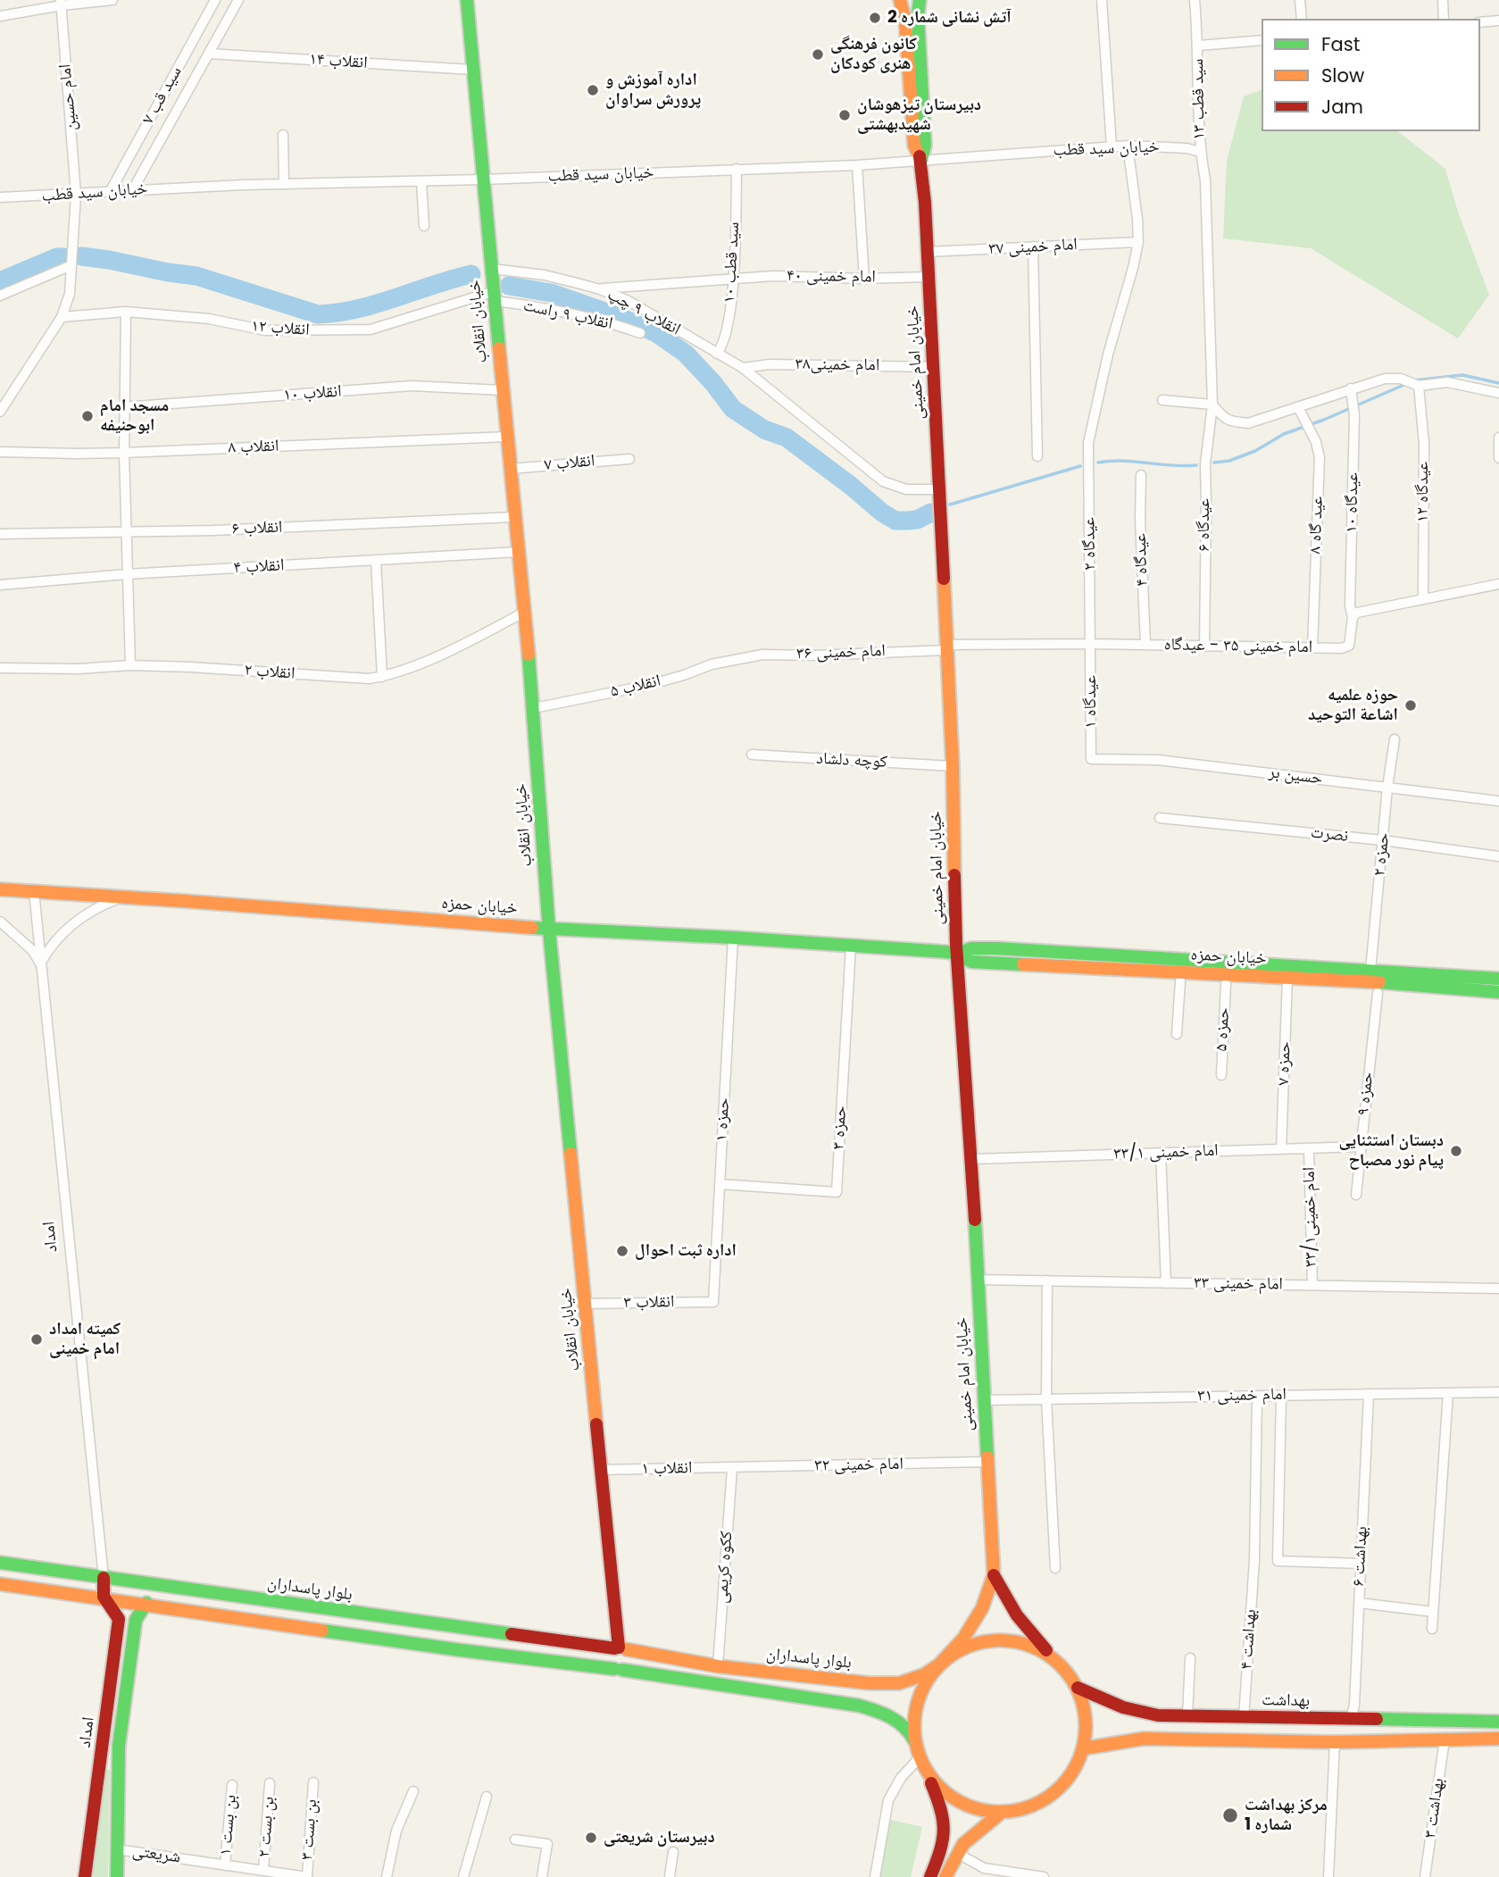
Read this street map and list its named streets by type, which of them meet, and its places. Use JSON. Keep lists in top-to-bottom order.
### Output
{
  "streets": {
    "main road": [
      "خیابان انقلاب",
      "خیابان امام خمینی",
      "خیابان حمزه",
      "امداد",
      "بلوار پاسداران",
      "بهداشت"
    ],
    "street": [
      "انقلاب ۱۴",
      "سید قب ۷",
      "امام حسین",
      "سید قطب ۱۳",
      "خیابان سید قطب",
      "امام خمینی ۳۷",
      "سید قطب ۱۰",
      "امام خمینی ۴۰",
      "انقلاب ۹ چپ",
      "انقلاب ۹ راست",
      "انقلاب ۱۲",
      "امام خمینی۳۸",
      "انقلاب ۱۰",
      "انقلاب ۸",
      "انقلاب ۷",
      "عیدگاه ۱۲",
      "عیدگاه ۱۰",
      "عیدگاه ۶",
      "عید گاه ۸",
      "انقلاب ۶",
      "عیدگاه ۲",
      "عیدگاه ۴",
      "انقلاب ۴",
      "امام خمینی ۳۵ - عیدگاه",
      "امام خمینی ۳۶",
      "انقلاب ۲",
      "انقلاب ۵",
      "عیدگاه ۱",
      "کوچه دلشاد",
      "حسین بر",
      "نصرت",
      "حمزه ۲",
      "حمزه ۵",
      "حمزه ۷",
      "حمزه ۹",
      "حمزه ۱",
      "حمزه ۳",
      "امام خمینی ۳۳/۱",
      "امام خمینی۳۳/۱",
      "امام خمینی ۳۳",
      "انقلاب ۳",
      "امام خمینی ۳۱",
      "امام خمینی ۳۲",
      "انقلاب ۱",
      "بهداشت ۶",
      "ککوه کریمی",
      "بهداشت ۴",
      "بهداشت ۳",
      "بن بست ۱",
      "بن بست ۲",
      "بن بست ۳",
      "شریعتی"
    ]
  },
  "crossings": [
    ["انقلاب ۱۴", "خیابان انقلاب"],
    ["سید قب ۷", "خیابان سید قطب"],
    ["امام حسین", "خیابان سید قطب"],
    ["امام حسین", "انقلاب ۱۲"],
    ["سید قطب ۱۳", "خیابان سید قطب"],
    ["سید قطب ۱۳", "عیدگاه ۶"],
    ["خیابان سید قطب", "سید قطب ۱۰"],
    ["خیابان سید قطب", "خیابان انقلاب"],
    ["خیابان سید قطب", "خیابان امام خمینی"],
    ["خیابان سید قطب", "عیدگاه ۲"],
    ["امام خمینی ۳۷", "خیابان امام خمینی"],
    ["امام خمینی ۳۷", "عیدگاه ۲"],
    ["سید قطب ۱۰", "امام خمینی ۴۰"],
    ["سید قطب ۱۰", "انقلاب ۹ چپ"],
    ["امام خمینی ۴۰", "انقلاب ۹ چپ"],
    ["امام خمینی ۴۰", "خیابان امام خمینی"],
    ["انقلاب ۹ چپ", "خیابان انقلاب"],
    ["انقلاب ۹ چپ", "خیابان امام خمینی"],
    ["انقلاب ۹ چپ", "امام خمینی۳۸"],
    ["انقلاب ۹ راست", "خیابان انقلاب"],
    ["انقلاب ۹ راست", "انقلاب ۱۲"],
    ["خیابان انقلاب", "انقلاب ۱۲"],
    ["خیابان انقلاب", "انقلاب ۱۰"],
    ["خیابان انقلاب", "انقلاب ۸"],
    ["خیابان انقلاب", "انقلاب ۷"],
    ["خیابان انقلاب", "انقلاب ۶"],
    ["خیابان انقلاب", "انقلاب ۴"],
    ["خیابان انقلاب", "انقلاب ۲"],
    ["خیابان انقلاب", "انقلاب ۵"],
    ["خیابان انقلاب", "خیابان حمزه"],
    ["خیابان انقلاب", "انقلاب ۳"],
    ["خیابان انقلاب", "انقلاب ۱"],
    ["خیابان انقلاب", "بلوار پاسداران"],
    ["خیابان امام خمینی", "امام خمینی۳۸"],
    ["خیابان امام خمینی", "امام خمینی ۳۵ - عیدگاه"],
    ["خیابان امام خمینی", "امام خمینی ۳۶"],
    ["خیابان امام خمینی", "کوچه دلشاد"],
    ["خیابان امام خمینی", "خیابان حمزه"],
    ["خیابان امام خمینی", "امام خمینی ۳۳/۱"],
    ["خیابان امام خمینی", "امام خمینی ۳۳"],
    ["خیابان امام خمینی", "امام خمینی ۳۱"],
    ["خیابان امام خمینی", "امام خمینی ۳۲"],
    ["عیدگاه ۱۰", "امام خمینی ۳۵ - عیدگاه"],
    ["عیدگاه ۶", "امام خمینی ۳۵ - عیدگاه"],
    ["عید گاه ۸", "امام خمینی ۳۵ - عیدگاه"],
    ["عیدگاه ۲", "امام خمینی ۳۵ - عیدگاه"],
    ["عیدگاه ۲", "عیدگاه ۱"],
    ["عیدگاه ۴", "امام خمینی ۳۵ - عیدگاه"],
    ["امام خمینی ۳۵ - عیدگاه", "امام خمینی ۳۶"],
    ["امام خمینی ۳۵ - عیدگاه", "عیدگاه ۱"],
    ["امام خمینی ۳۶", "انقلاب ۵"],
    ["عیدگاه ۱", "حسین بر"],
    ["حسین بر", "حمزه ۲"],
    ["نصرت", "حمزه ۲"],
    ["حمزه ۲", "خیابان حمزه"],
    ["حمزه ۲", "حمزه ۹"],
    ["خیابان حمزه", "حمزه ۷"],
    ["خیابان حمزه", "حمزه ۹"],
    ["خیابان حمزه", "حمزه ۱"],
    ["خیابان حمزه", "حمزه ۳"],
    ["خیابان حمزه", "امداد"],
    ["حمزه ۷", "امام خمینی ۳۳/۱"],
    ["حمزه ۹", "امام خمینی ۳۳/۱"],
    ["حمزه ۱", "حمزه ۳"],
    ["حمزه ۱", "انقلاب ۳"],
    ["امام خمینی ۳۳/۱", "امام خمینی۳۳/۱"],
    ["امام خمینی۳۳/۱", "امام خمینی ۳۳"],
    ["امداد", "بلوار پاسداران"],
    ["امداد", "شریعتی"],
    ["امام خمینی ۳۱", "بهداشت ۶"],
    ["امام خمینی ۳۱", "بهداشت ۴"],
    ["امام خمینی ۳۲", "انقلاب ۱"],
    ["امام خمینی ۳۲", "ککوه کریمی"],
    ["انقلاب ۱", "ککوه کریمی"],
    ["بهداشت ۶", "بهداشت"],
    ["ککوه کریمی", "بلوار پاسداران"],
    ["بلوار پاسداران", "بهداشت"],
    ["بهداشت ۴", "بهداشت"],
    ["بن بست ۱", "شریعتی"],
    ["بن بست ۲", "شریعتی"],
    ["بن بست ۳", "شریعتی"]
  ],
  "places": [
    "آتش نشانی شماره 2",
    "کانون فرهنگی هنری کودکان",
    "اداره آموزش و پرورش سراوان",
    "دبیرستان تیزهوشان شهیدبهشتی",
    "مسجد امام ابوحنیفه",
    "حوزه علمیه اشاعة التوحید",
    "دبستان استثنایی پیام نور مصباح",
    "اداره ثبت احوال",
    "کمیته امداد امام خمینی",
    "مرکز بهداشت شماره 1",
    "دبیرستان شریعتی"
  ],
  "legend": ["Fast", "Slow", "Jam"]
}
